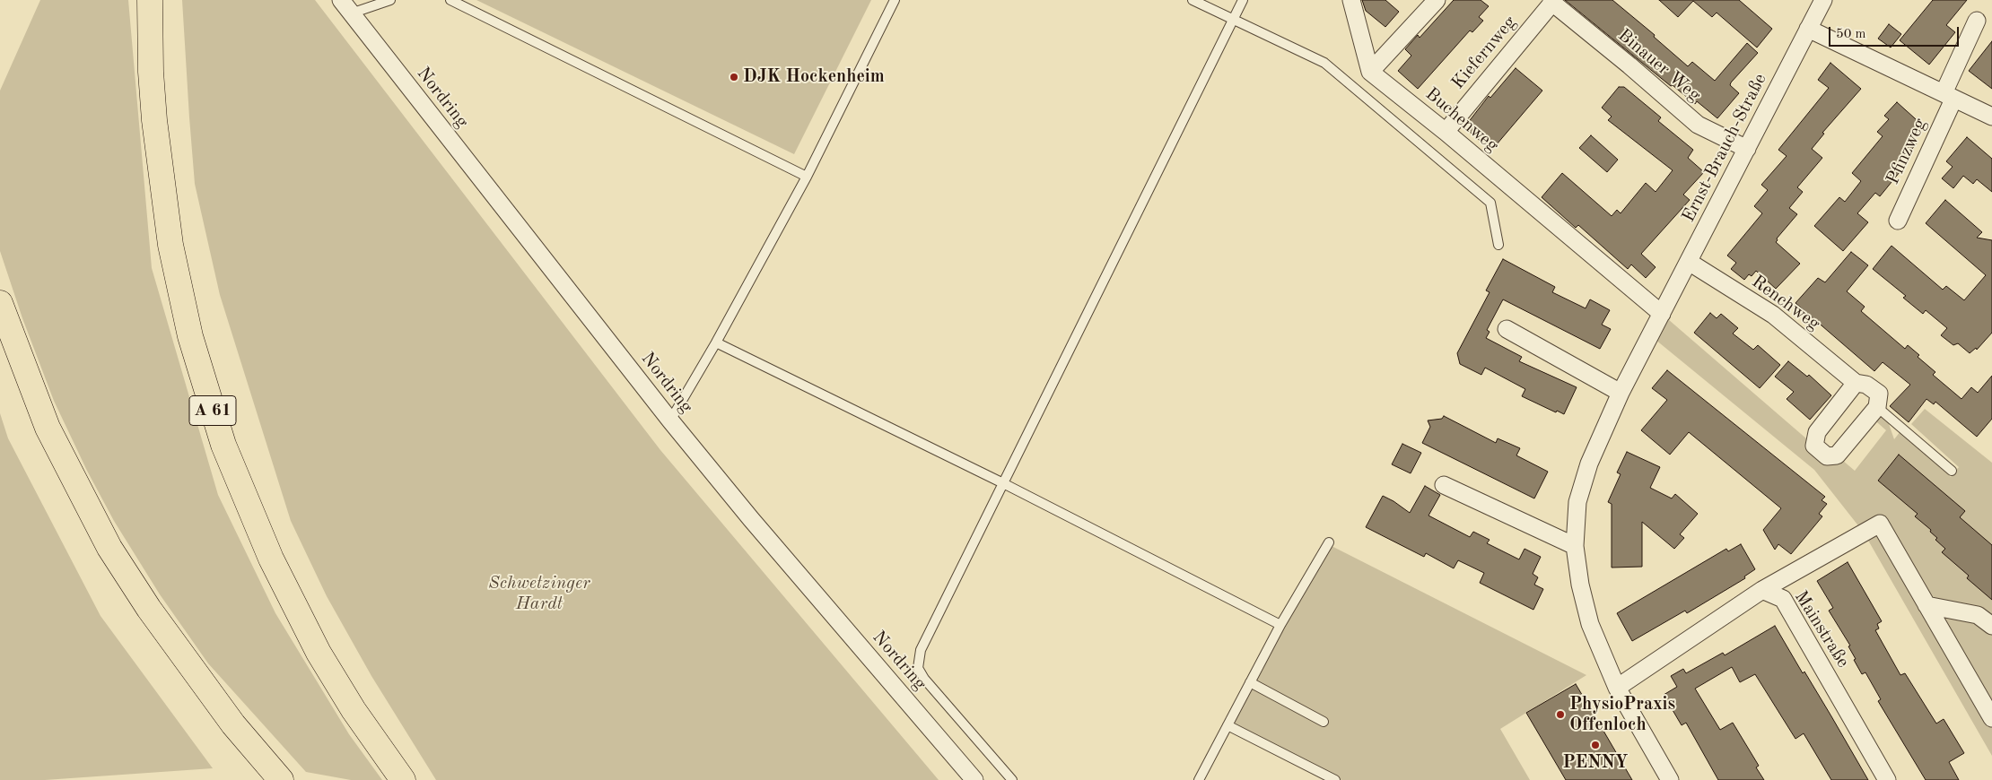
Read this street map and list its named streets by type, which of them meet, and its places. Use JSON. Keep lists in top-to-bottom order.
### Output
{
  "streets": {
    "highway": ["A 61"],
    "street": [
      "Kiefernweg",
      "Binauer Weg",
      "Nordring",
      "Buchenweg",
      "Ernst-Brauch-Straße",
      "Pfinzweg",
      "Renchweg",
      "Mainstraße"
    ]
  },
  "crossings": [
    ["Kiefernweg", "Binauer Weg"],
    ["Kiefernweg", "Buchenweg"],
    ["Binauer Weg", "Ernst-Brauch-Straße"],
    ["Buchenweg", "Ernst-Brauch-Straße"],
    ["Ernst-Brauch-Straße", "Renchweg"]
  ],
  "parks": ["Schwetzinger Hardt"],
  "places": ["DJK Hockenheim", "PhysioPraxis Offenloch", "PENNY"],
  "scale_bar": "50 m"
}
